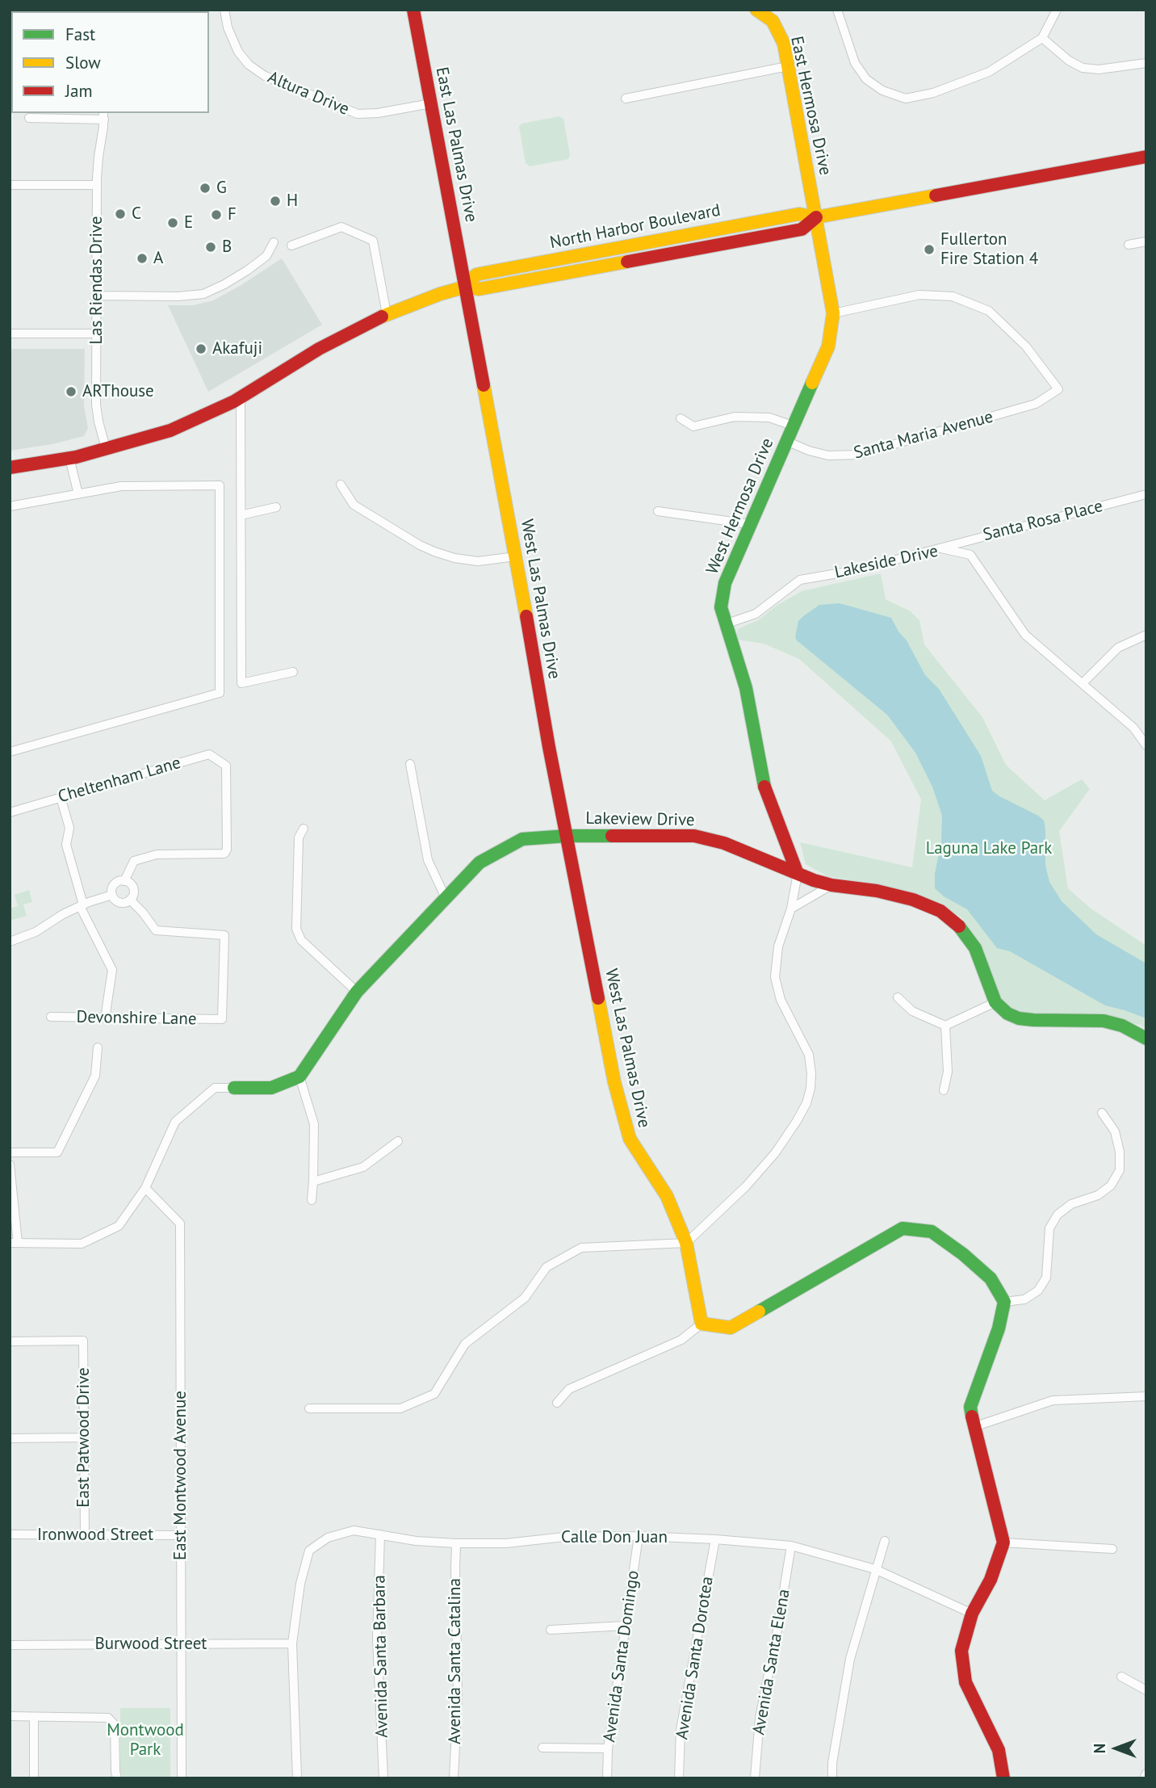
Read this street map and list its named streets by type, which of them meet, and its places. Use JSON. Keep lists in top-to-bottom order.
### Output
{
  "streets": {
    "street": [
      "Altura Drive",
      "East Hermosa Drive",
      "East Las Palmas Drive",
      "North Harbor Boulevard",
      "Las Riendas Drive",
      "Santa Maria Avenue",
      "West Hermosa Drive",
      "Santa Rosa Place",
      "Lakeside Drive",
      "West Las Palmas Drive",
      "Cheltenham Lane",
      "Lakeview Drive",
      "Devonshire Lane",
      "East Patwood Drive",
      "East Montwood Avenue",
      "Ironwood Street",
      "Calle Don Juan",
      "Burwood Street",
      "Avenida Santa Barbara",
      "Avenida Santa Domingo",
      "Avenida Santa Dorotea",
      "Avenida Santa Catalina",
      "Avenida Santa Elena"
    ]
  },
  "crossings": [
    ["Altura Drive", "East Las Palmas Drive"],
    ["East Hermosa Drive", "North Harbor Boulevard"],
    ["East Hermosa Drive", "West Hermosa Drive"],
    ["East Las Palmas Drive", "North Harbor Boulevard"],
    ["East Las Palmas Drive", "West Las Palmas Drive"],
    ["North Harbor Boulevard", "Las Riendas Drive"],
    ["North Harbor Boulevard", "West Hermosa Drive"],
    ["North Harbor Boulevard", "West Las Palmas Drive"],
    ["Santa Maria Avenue", "West Hermosa Drive"],
    ["West Hermosa Drive", "Lakeside Drive"],
    ["West Hermosa Drive", "Lakeview Drive"],
    ["Santa Rosa Place", "Lakeside Drive"],
    ["West Las Palmas Drive", "Lakeview Drive"],
    ["Cheltenham Lane", "Devonshire Lane"],
    ["East Patwood Drive", "Ironwood Street"],
    ["East Montwood Avenue", "Ironwood Street"],
    ["East Montwood Avenue", "Burwood Street"],
    ["Calle Don Juan", "Burwood Street"],
    ["Calle Don Juan", "Avenida Santa Barbara"],
    ["Calle Don Juan", "Avenida Santa Domingo"],
    ["Calle Don Juan", "Avenida Santa Dorotea"],
    ["Calle Don Juan", "Avenida Santa Catalina"],
    ["Calle Don Juan", "Avenida Santa Elena"]
  ],
  "parks": ["Laguna Lake Park", "Montwood Park"],
  "places": [
    "G",
    "H",
    "C",
    "F",
    "E",
    "B",
    "Fullerton Fire Station 4",
    "A",
    "Akafuji",
    "ARThouse"
  ],
  "legend": ["Fast", "Slow", "Jam"],
  "north": "left"
}
